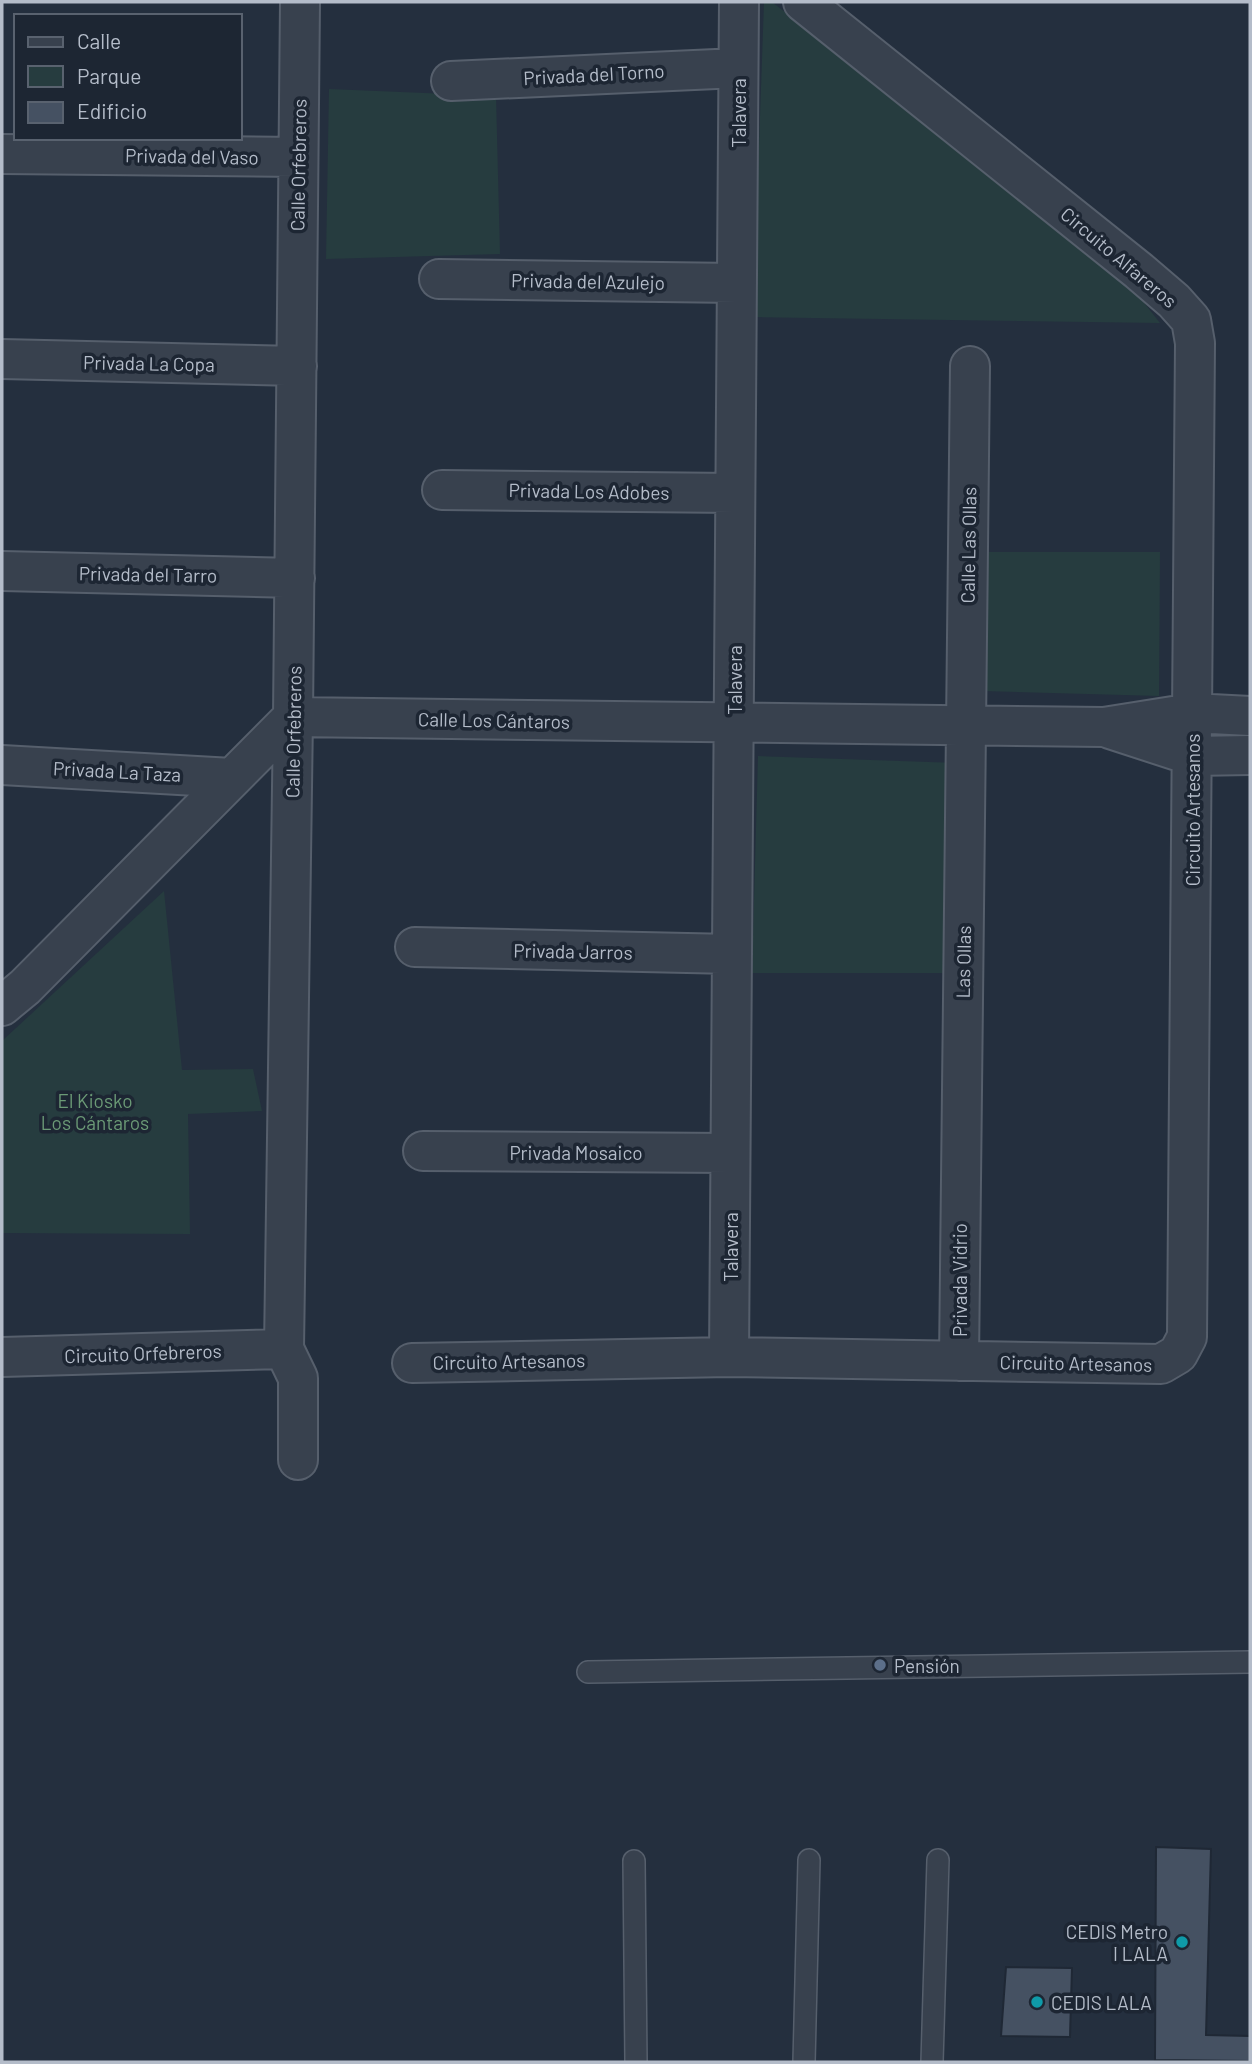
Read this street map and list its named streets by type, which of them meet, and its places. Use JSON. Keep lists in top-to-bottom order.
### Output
{
  "streets": {
    "street": [
      "Privada del Torno",
      "Talavera",
      "Privada del Vaso",
      "Calle Orfebreros",
      "Circuito Alfareros",
      "Privada del Azulejo",
      "Privada La Copa",
      "Privada Los Adobes",
      "Calle Las Ollas",
      "Privada del Tarro",
      "Calle Los Cántaros",
      "Privada La Taza",
      "Circuito Artesanos",
      "Privada Jarros",
      "Las Ollas",
      "Privada Mosaico",
      "Privada Vidrio",
      "Circuito Orfebreros"
    ]
  },
  "crossings": [
    ["Privada del Torno", "Talavera"],
    ["Talavera", "Privada del Azulejo"],
    ["Talavera", "Privada Los Adobes"],
    ["Talavera", "Calle Los Cántaros"],
    ["Talavera", "Circuito Artesanos"],
    ["Talavera", "Privada Jarros"],
    ["Talavera", "Privada Mosaico"],
    ["Privada del Vaso", "Calle Orfebreros"],
    ["Calle Orfebreros", "Privada La Copa"],
    ["Calle Orfebreros", "Privada del Tarro"],
    ["Calle Orfebreros", "Calle Los Cántaros"],
    ["Calle Orfebreros", "Circuito Orfebreros"],
    ["Circuito Alfareros", "Calle Los Cántaros"],
    ["Circuito Alfareros", "Circuito Artesanos"],
    ["Calle Las Ollas", "Calle Los Cántaros"],
    ["Calle Las Ollas", "Las Ollas"],
    ["Calle Los Cántaros", "Circuito Artesanos"],
    ["Calle Los Cántaros", "Las Ollas"],
    ["Circuito Artesanos", "Privada Vidrio"],
    ["Las Ollas", "Privada Vidrio"]
  ],
  "parks": ["El Kiosko Los Cántaros"],
  "places": ["Pensión", "CEDIS Metro I LALA", "CEDIS LALA"],
  "legend": ["Calle", "Parque", "Edificio"]
}
